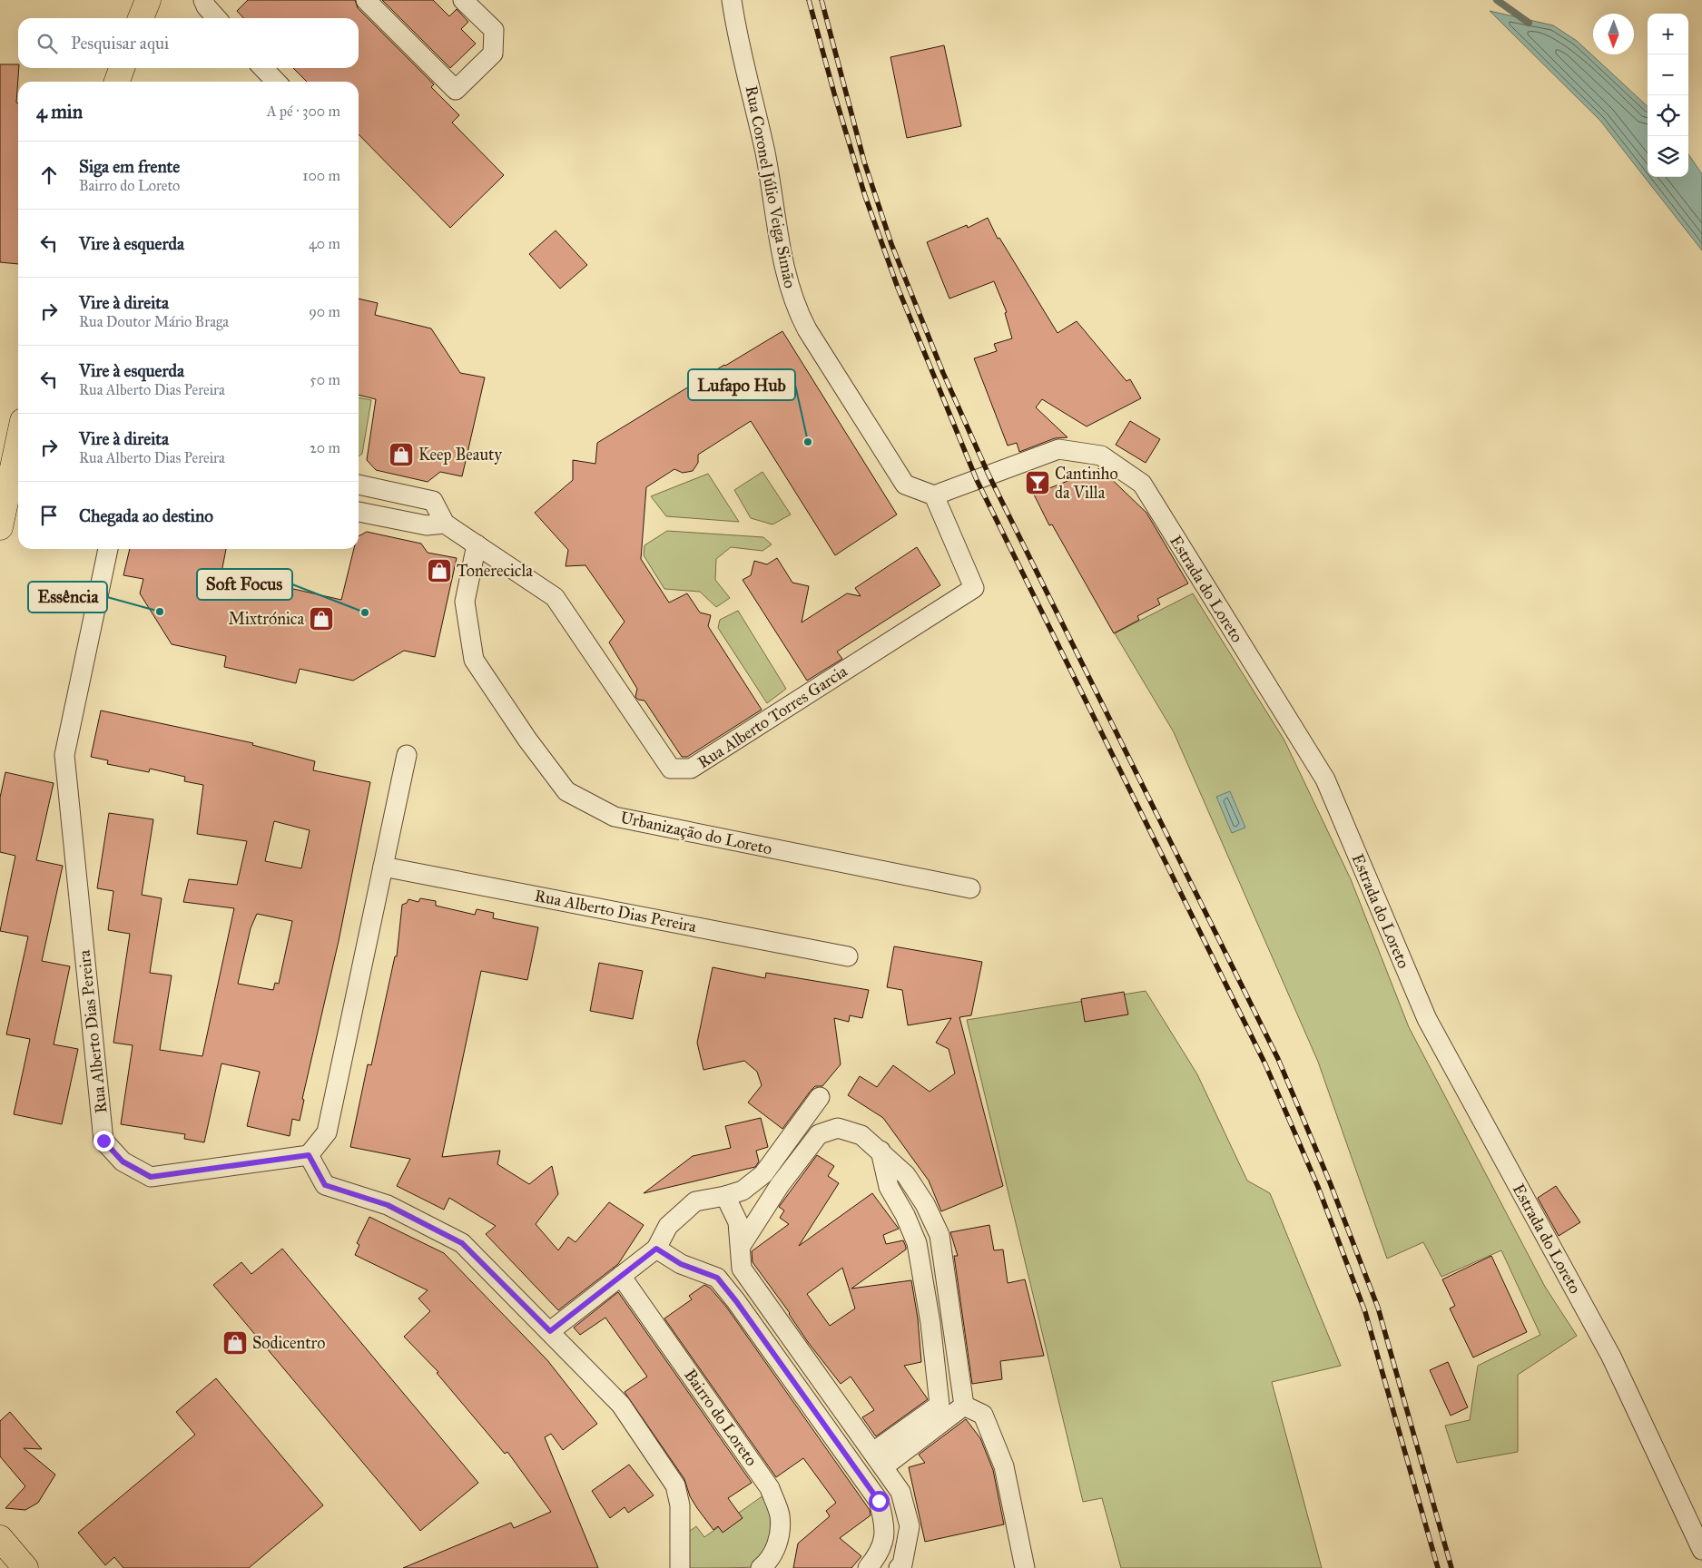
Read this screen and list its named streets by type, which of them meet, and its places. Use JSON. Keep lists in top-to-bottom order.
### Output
{
  "streets": {
    "street": [
      "Rua Coronel Júlio Veiga Simão",
      "Estrada do Loreto",
      "Rua Alberto Torres Garcia",
      "Urbanização do Loreto",
      "Rua Alberto Dias Pereira",
      "Bairro do Loreto"
    ]
  },
  "crossings": [
    ["Rua Coronel Júlio Veiga Simão", "Estrada do Loreto"],
    ["Rua Coronel Júlio Veiga Simão", "Rua Alberto Torres Garcia"],
    ["Estrada do Loreto", "Rua Alberto Torres Garcia"],
    ["Rua Alberto Torres Garcia", "Urbanização do Loreto"]
  ],
  "places": {
    "other": ["Lufapo Hub", "Essência", "Soft Focus"],
    "shop": [
      "Keep Beauty",
      "Tonerecicla",
      "Mixtrónica",
      "Sodicentro"
    ],
    "bar": ["Cantinho da Villa"]
  },
  "north": "bottom",
  "page": {
    "map_buttons": ["+", "−"],
    "search": "Pesquisar aqui",
    "heading": ["4 min", "A pé · 300 m"],
    "list": [
      ["Siga em frente", "Bairro do Loreto", "100 m"],
      ["Vire à esquerda", "40 m"],
      ["Vire à direita", "Rua Doutor Mário Braga", "90 m"],
      ["Vire à esquerda", "Rua Alberto Dias Pereira", "50 m"],
      ["Vire à direita", "Rua Alberto Dias Pereira", "20 m"],
      "Chegada ao destino"
    ]
  }
}
